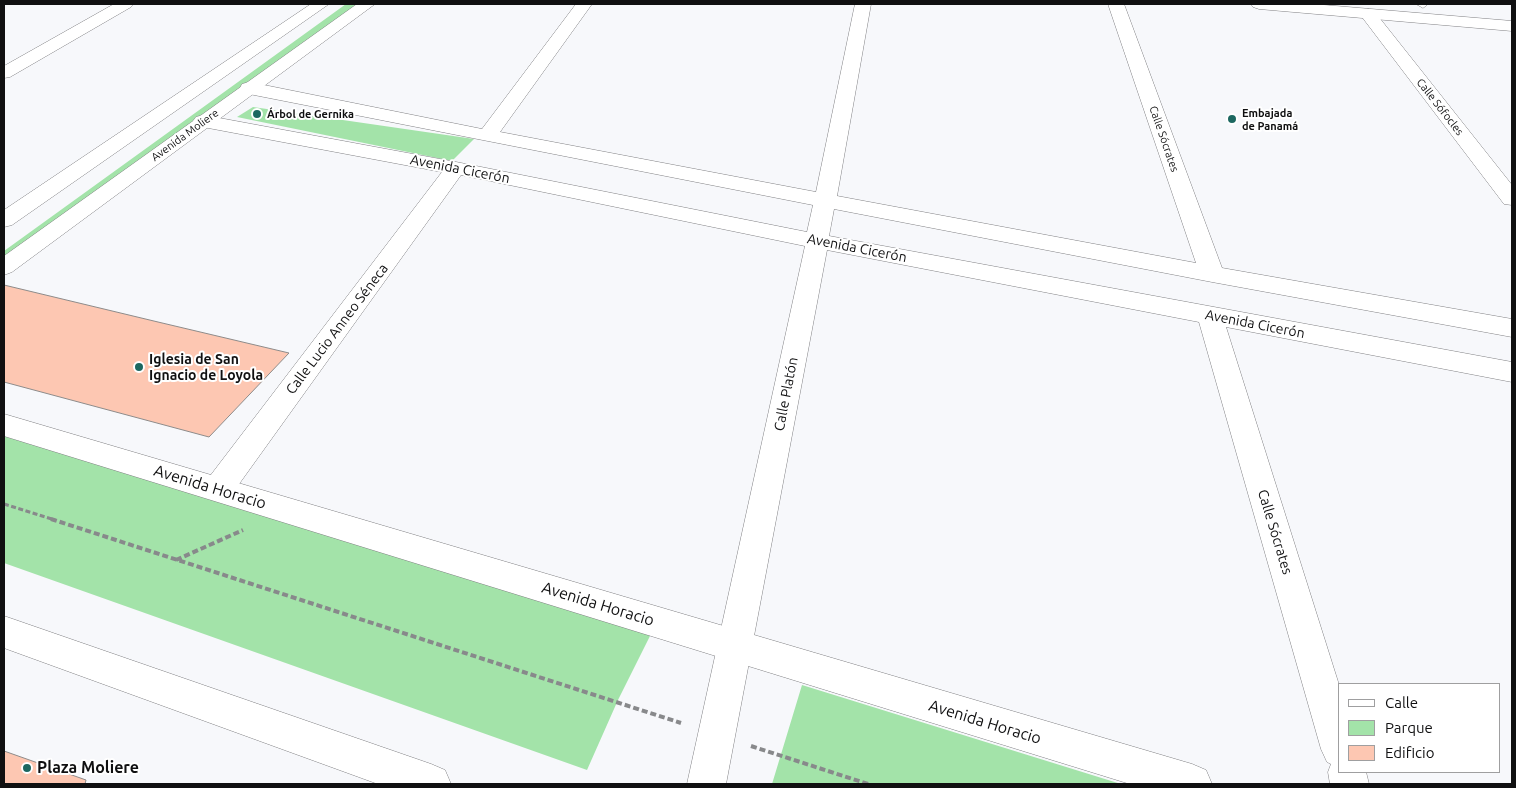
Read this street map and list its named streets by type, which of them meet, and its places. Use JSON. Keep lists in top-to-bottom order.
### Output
{
  "streets": {
    "street": [
      "Calle Sófocles",
      "Avenida Moliere",
      "Calle Sócrates",
      "Avenida Cicerón",
      "Calle Lucio Anneo Séneca",
      "Calle Platón",
      "Avenida Horacio"
    ]
  },
  "crossings": [
    ["Avenida Moliere", "Avenida Cicerón"],
    ["Calle Sócrates", "Avenida Cicerón"],
    ["Avenida Cicerón", "Calle Lucio Anneo Séneca"],
    ["Avenida Cicerón", "Calle Platón"],
    ["Calle Lucio Anneo Séneca", "Avenida Horacio"],
    ["Calle Platón", "Avenida Horacio"]
  ],
  "places": [
    "Árbol de Gernika",
    "Embajada de Panamá",
    "Iglesia de San Ignacio de Loyola",
    "Plaza Moliere"
  ],
  "legend": ["Calle", "Parque", "Edificio"]
}
